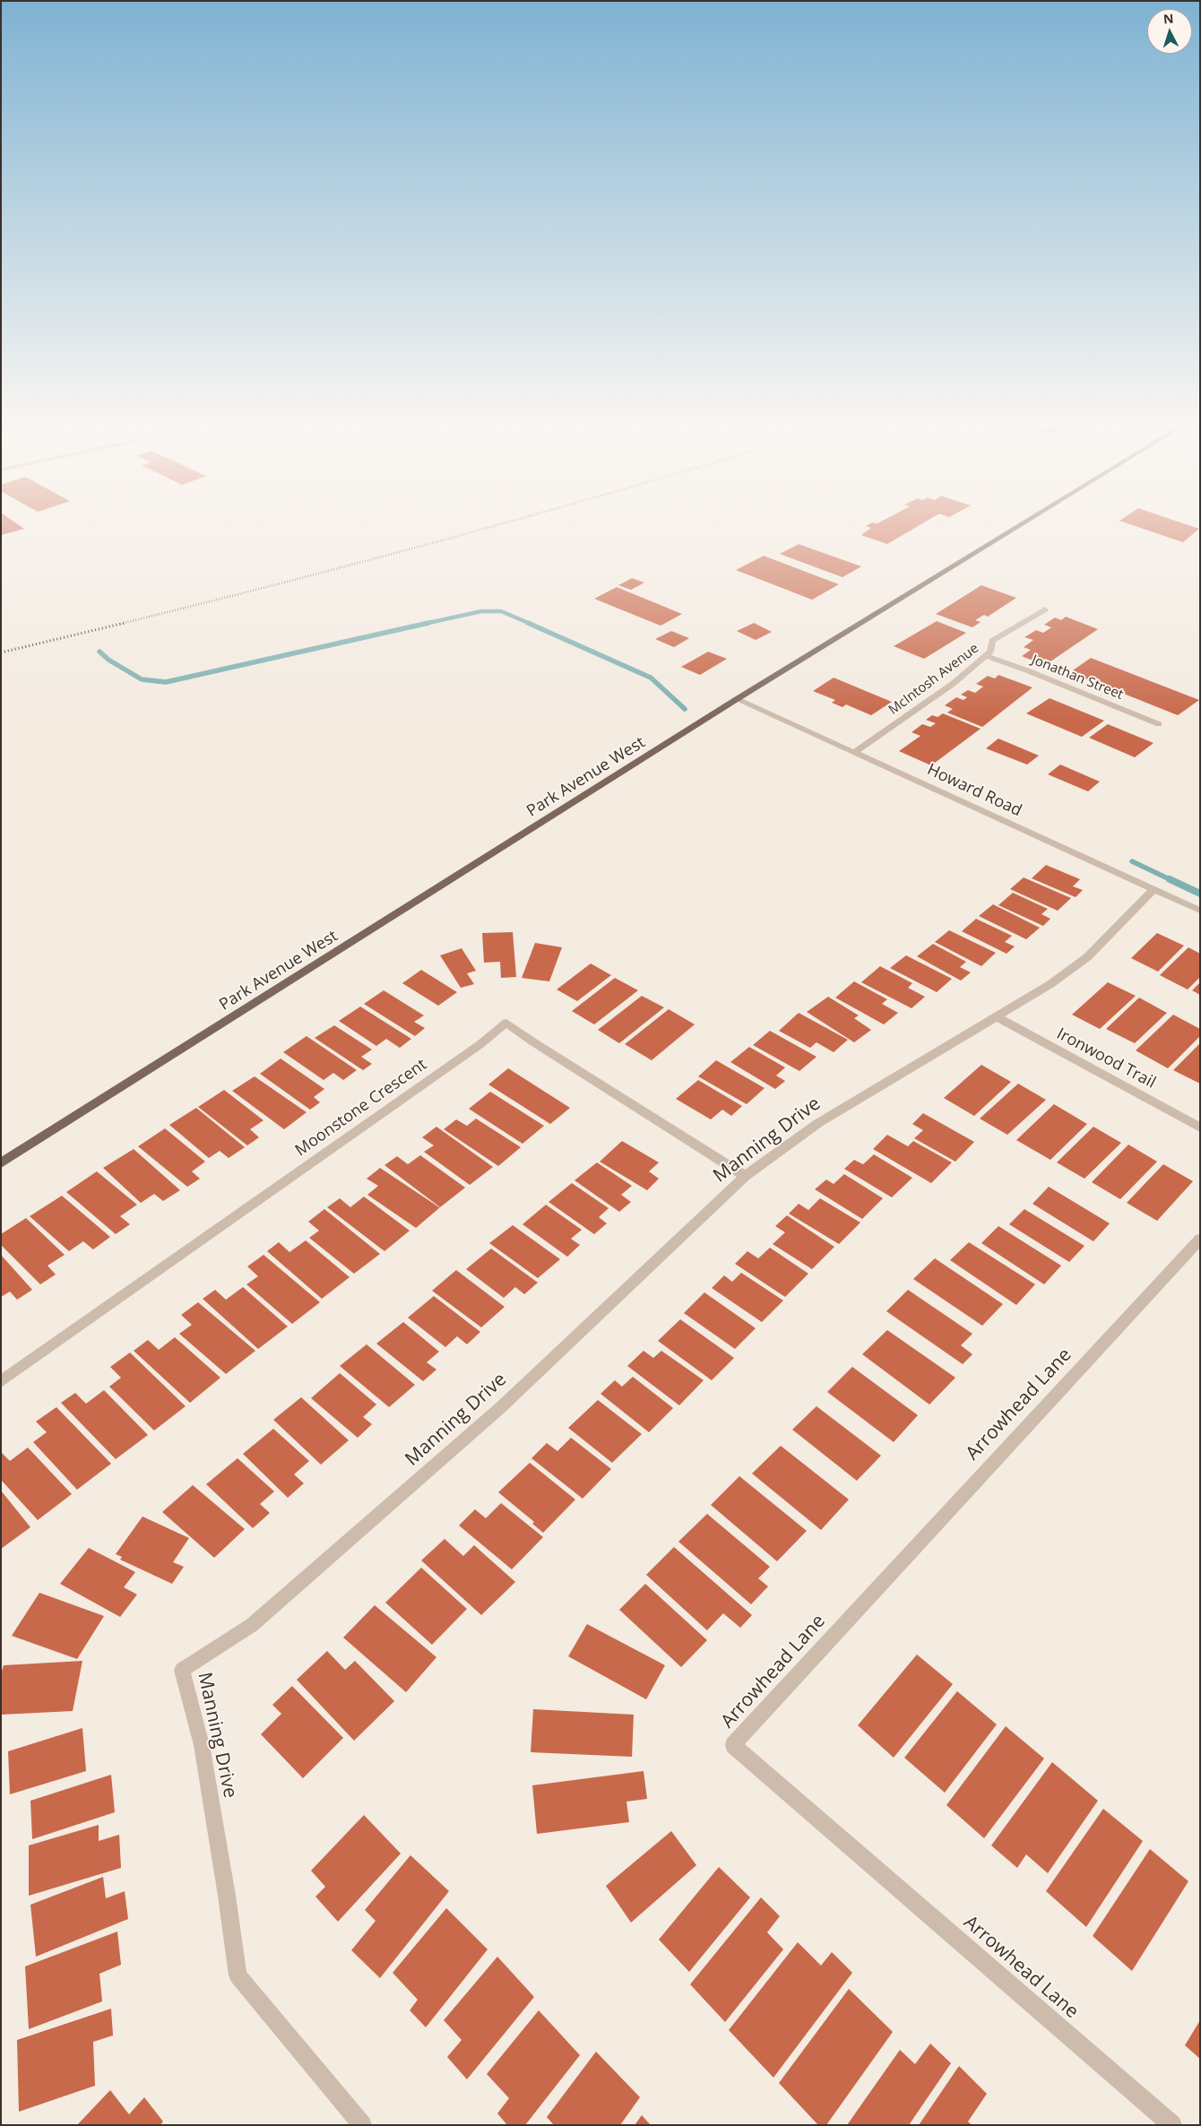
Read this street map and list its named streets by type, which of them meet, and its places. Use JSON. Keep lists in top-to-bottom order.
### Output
{
  "streets": {
    "main road": ["Park Avenue West"],
    "street": [
      "Jonathan Street",
      "McIntosh Avenue",
      "Howard Road",
      "Ironwood Trail",
      "Moonstone Crescent",
      "Manning Drive",
      "Arrowhead Lane"
    ]
  },
  "crossings": [
    ["Jonathan Street", "McIntosh Avenue"],
    ["McIntosh Avenue", "Howard Road"],
    ["Park Avenue West", "Howard Road"],
    ["Howard Road", "Manning Drive"],
    ["Ironwood Trail", "Manning Drive"],
    ["Moonstone Crescent", "Manning Drive"]
  ],
  "north": "top"
}
